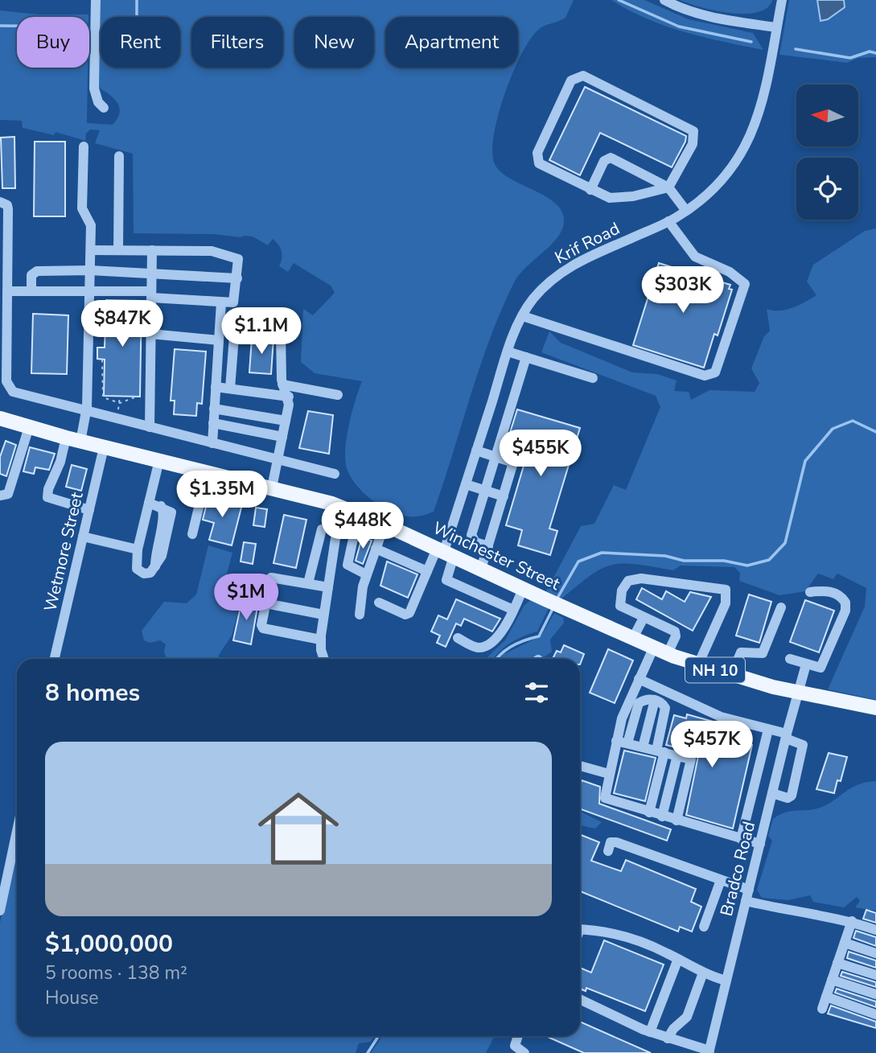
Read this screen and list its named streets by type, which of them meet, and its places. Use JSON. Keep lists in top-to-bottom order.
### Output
{
  "streets": {
    "main road": ["Winchester Street", "NH 10"],
    "street": ["Krif Road", "Wetmore Street", "Bradco Road"]
  },
  "crossings": [
    ["Krif Road", "Winchester Street"],
    ["Wetmore Street", "Winchester Street"],
    ["Winchester Street", "Bradco Road"]
  ],
  "north": "left",
  "page": {
    "chip": [
      "Buy",
      "Rent",
      "Filters",
      "New",
      "Apartment"
    ],
    "price": [
      "$303K",
      "$847K",
      "$1.1M",
      "$455K",
      "$1.35M",
      "$448K",
      "$1M",
      "$457K"
    ],
    "heading": "8 homes",
    "list": [
      {
        "name": "$1,000,000",
        "note": "5 rooms · 138 m² · House"
      }
    ]
  }
}
